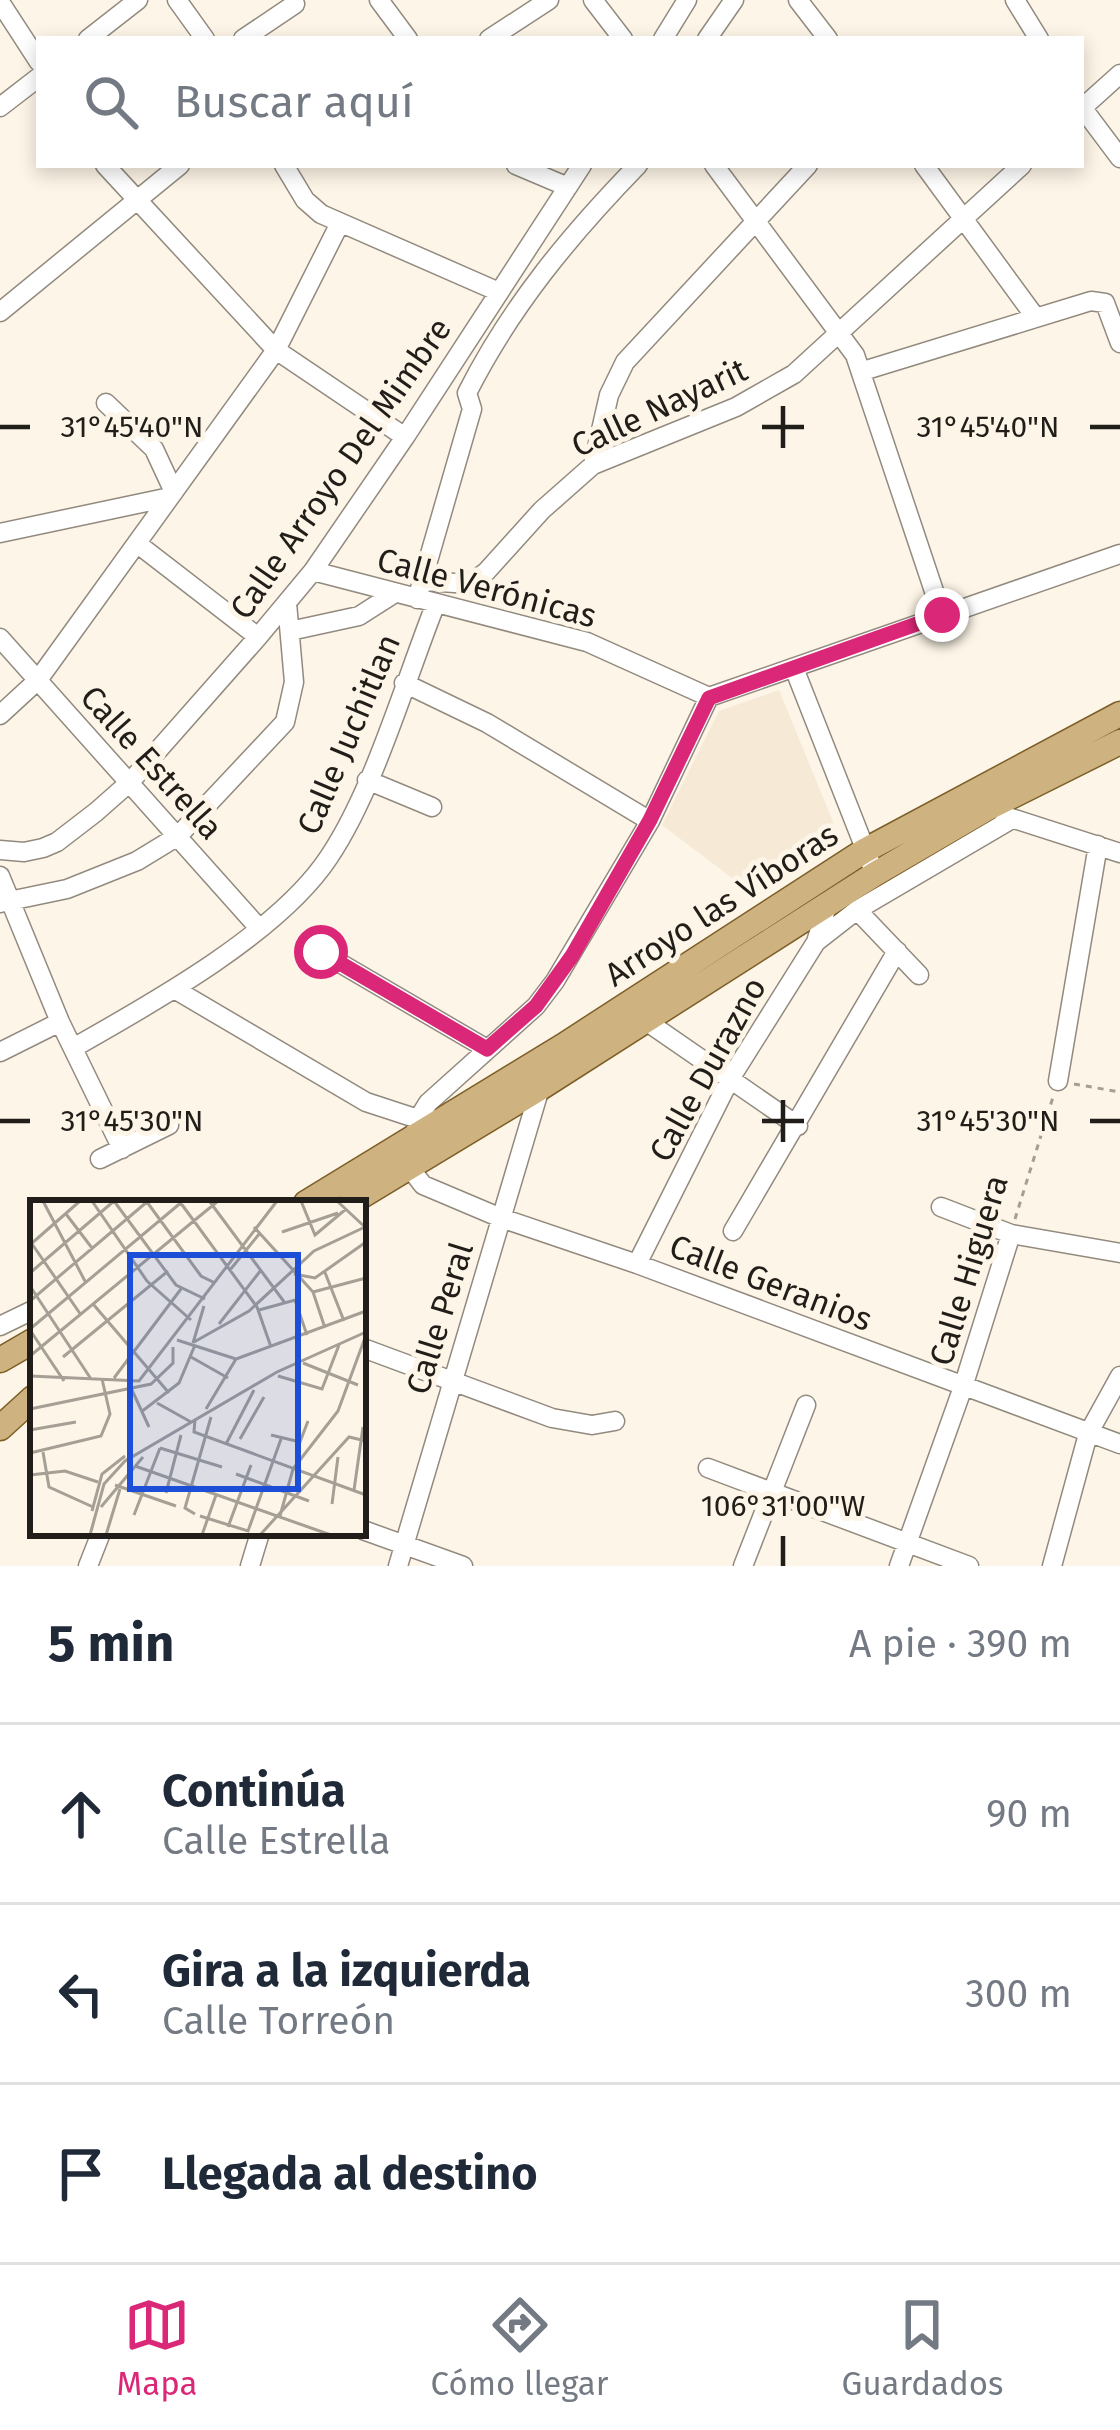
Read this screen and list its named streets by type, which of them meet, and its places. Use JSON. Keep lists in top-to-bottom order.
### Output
{
  "streets": {
    "main road": ["Arroyo las Víboras"],
    "street": [
      "Calle Nayarit",
      "Calle Arroyo Del Mimbre",
      "Calle Verónicas",
      "Calle Juchitlan",
      "Calle Estrella",
      "Calle Durazno",
      "Calle Higuera",
      "Calle Geranios",
      "Calle Peral"
    ]
  },
  "crossings": [
    ["Calle Nayarit", "Calle Verónicas"],
    ["Calle Nayarit", "Calle Juchitlan"],
    ["Calle Arroyo Del Mimbre", "Calle Verónicas"],
    ["Calle Arroyo Del Mimbre", "Calle Estrella"],
    ["Calle Verónicas", "Calle Juchitlan"],
    ["Calle Juchitlan", "Calle Estrella"],
    ["Arroyo las Víboras", "Calle Durazno"],
    ["Arroyo las Víboras", "Calle Geranios"],
    ["Arroyo las Víboras", "Calle Peral"],
    ["Calle Durazno", "Calle Geranios"],
    ["Calle Higuera", "Calle Geranios"],
    ["Calle Geranios", "Calle Peral"]
  ],
  "page": {
    "search": "Buscar aquí",
    "heading": ["5 min", "A pie · 390 m"],
    "list": [
      ["Continúa", "Calle Estrella", "90 m"],
      ["Gira a la izquierda", "Calle Torreón", "300 m"],
      "Llegada al destino"
    ],
    "nav": ["Mapa", "Cómo llegar", "Guardados"]
  },
  "coordinates": ["31°45'40\"N", "31°45'30\"N", "106°31'00\"W"]
}
